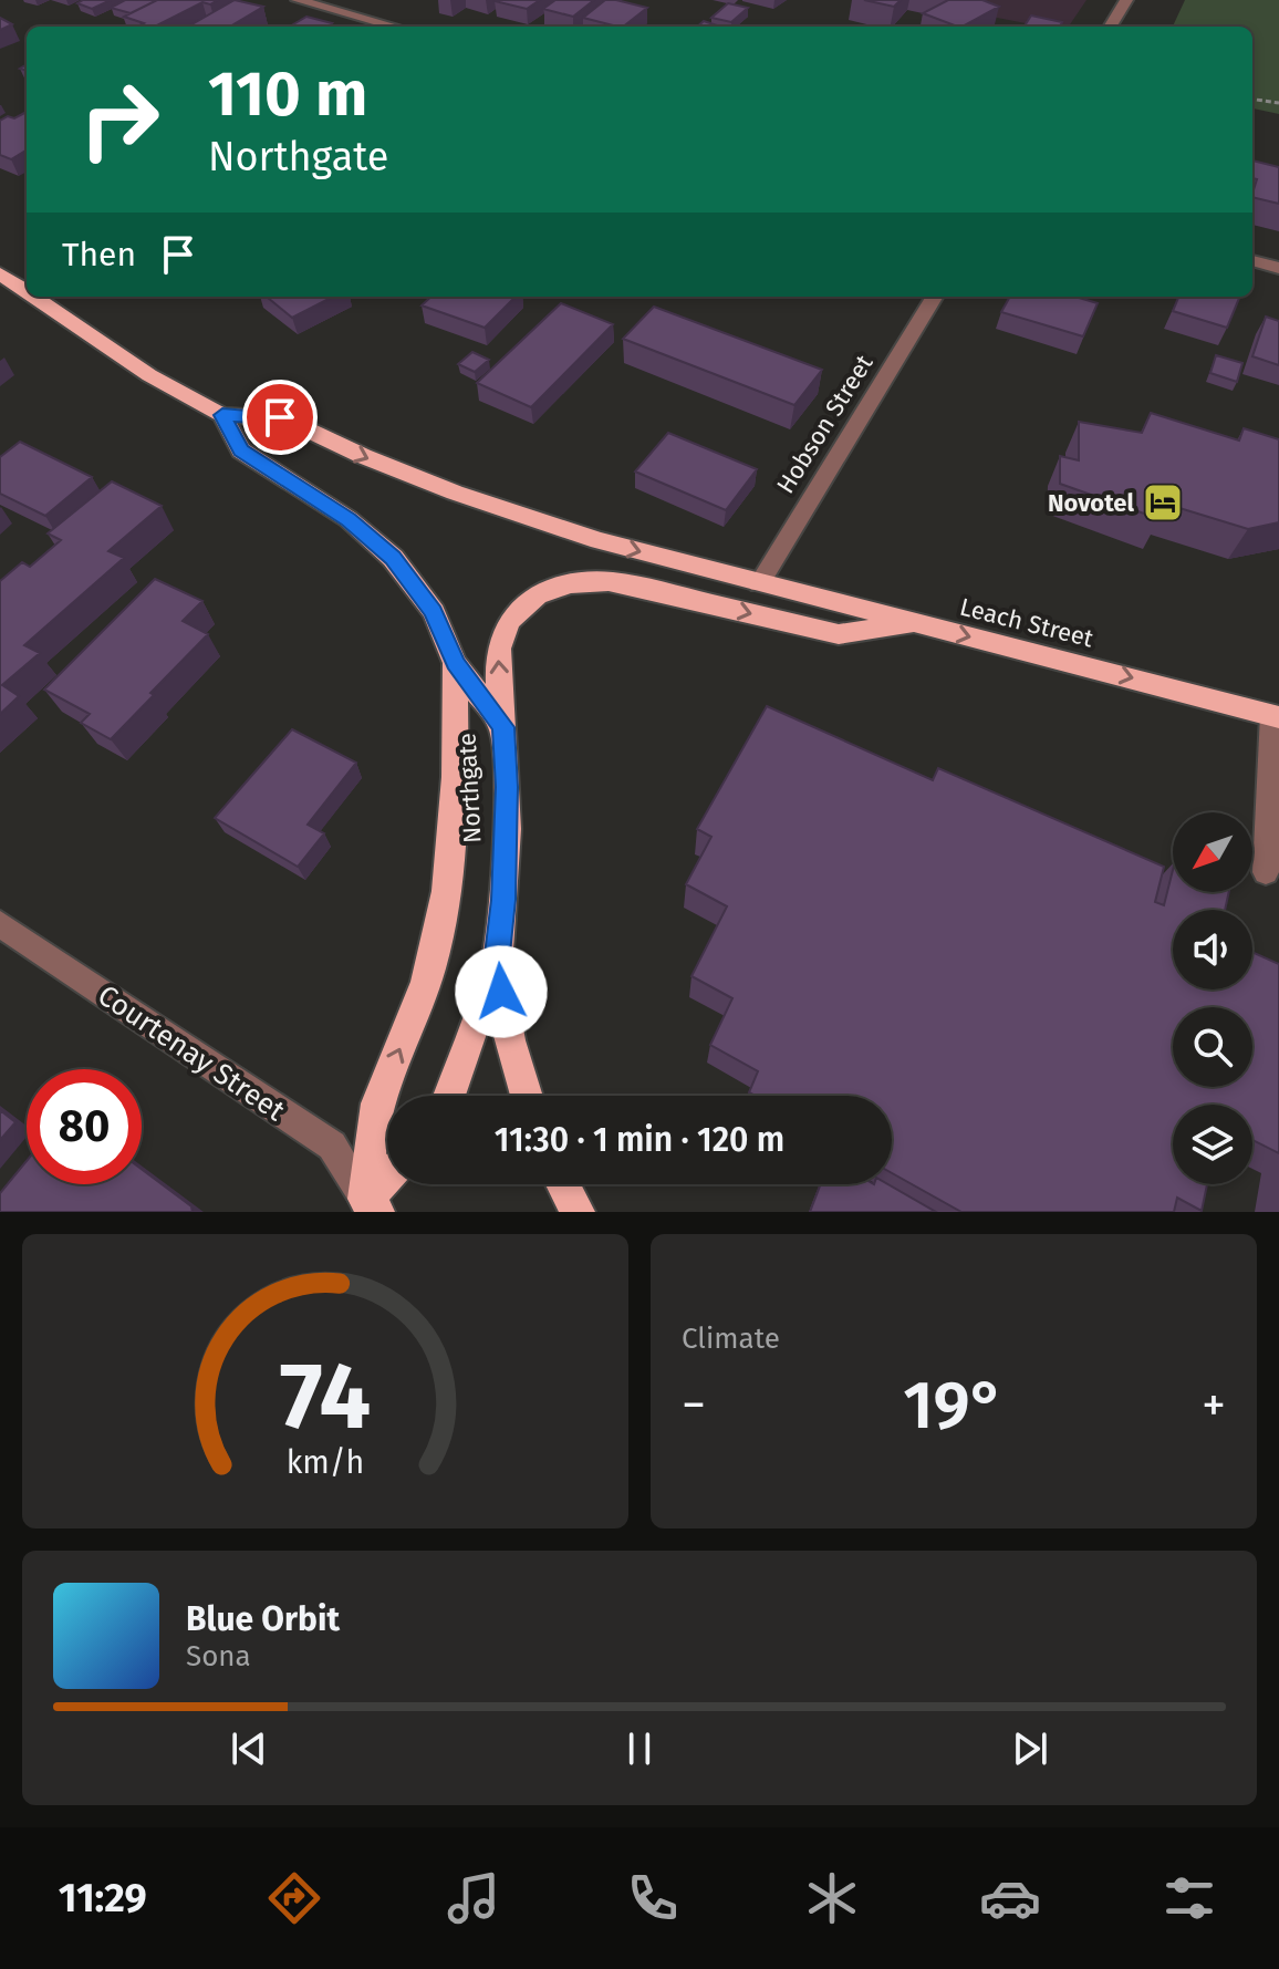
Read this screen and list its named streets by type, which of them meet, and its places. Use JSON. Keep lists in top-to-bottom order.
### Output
{
  "streets": {
    "highway": ["Leach Street", "Northgate"],
    "street": ["Hobson Street", "Courtenay Street"]
  },
  "crossings": [
    ["Hobson Street", "Leach Street"]
  ],
  "one_way": ["Leach Street"],
  "places": {
    "hotel": ["Novotel"]
  },
  "north": "bottom left",
  "page": {
    "turn": ["110 m", "Northgate"],
    "then": "Then",
    "limit": "80",
    "trip": "11:30 · 1 min · 120 m",
    "tile": "Climate",
    "heat": ["−", "19°", "+"],
    "song": ["Blue Orbit", "Sona"],
    "tabs": "11:29",
    "gauge": ["74", "km/h"]
  }
}
